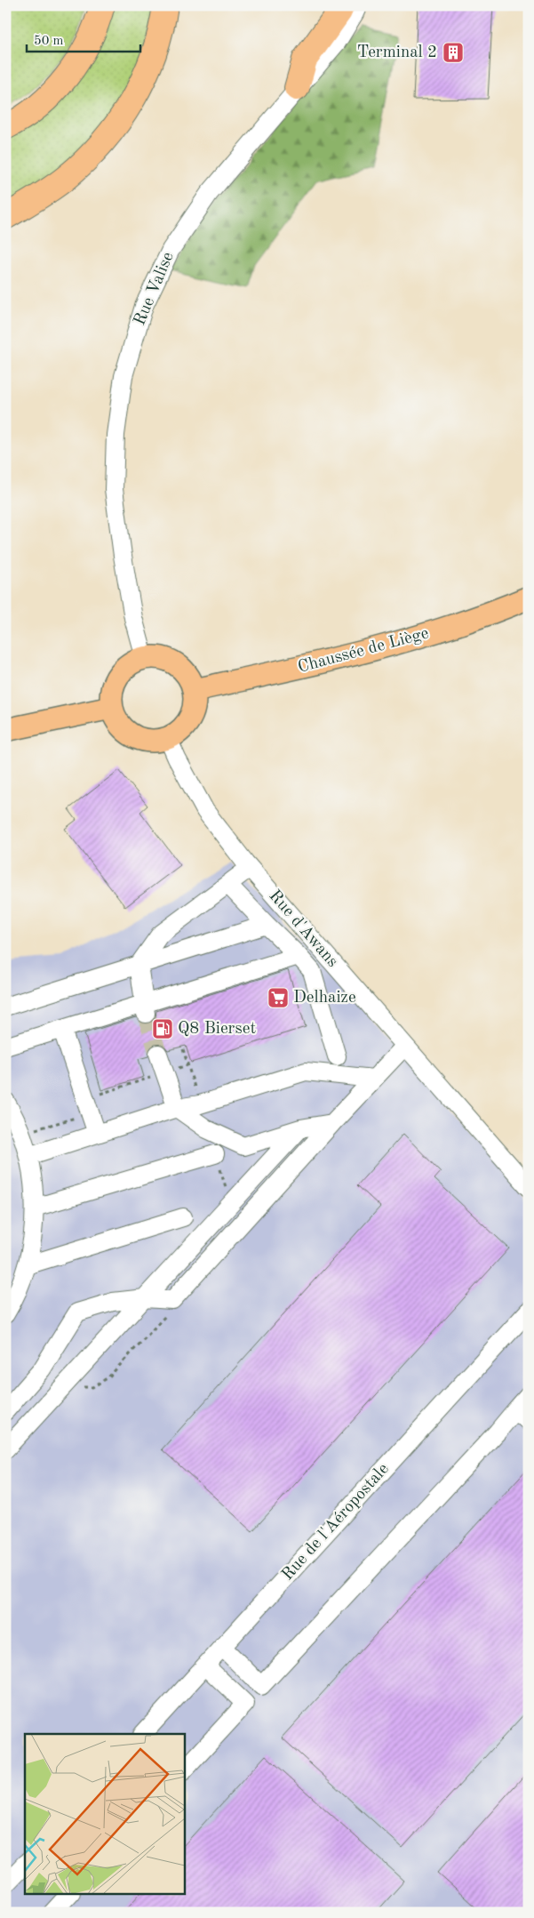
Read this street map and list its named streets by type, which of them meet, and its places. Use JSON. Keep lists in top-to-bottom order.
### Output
{
  "streets": {
    "main road": ["Chaussée de Liège"],
    "street": ["Rue Valise", "Rue d'Awans", "Rue de l'Aéropostale"]
  },
  "crossings": [
    ["Rue Valise", "Chaussée de Liège"],
    ["Rue Valise", "Rue d'Awans"],
    ["Chaussée de Liège", "Rue d'Awans"]
  ],
  "places": {
    "building": ["Terminal 2"],
    "supermarket": ["Delhaize"],
    "fuel station": ["Q8 Bierset"]
  },
  "scale_bar": "50 m"
}
